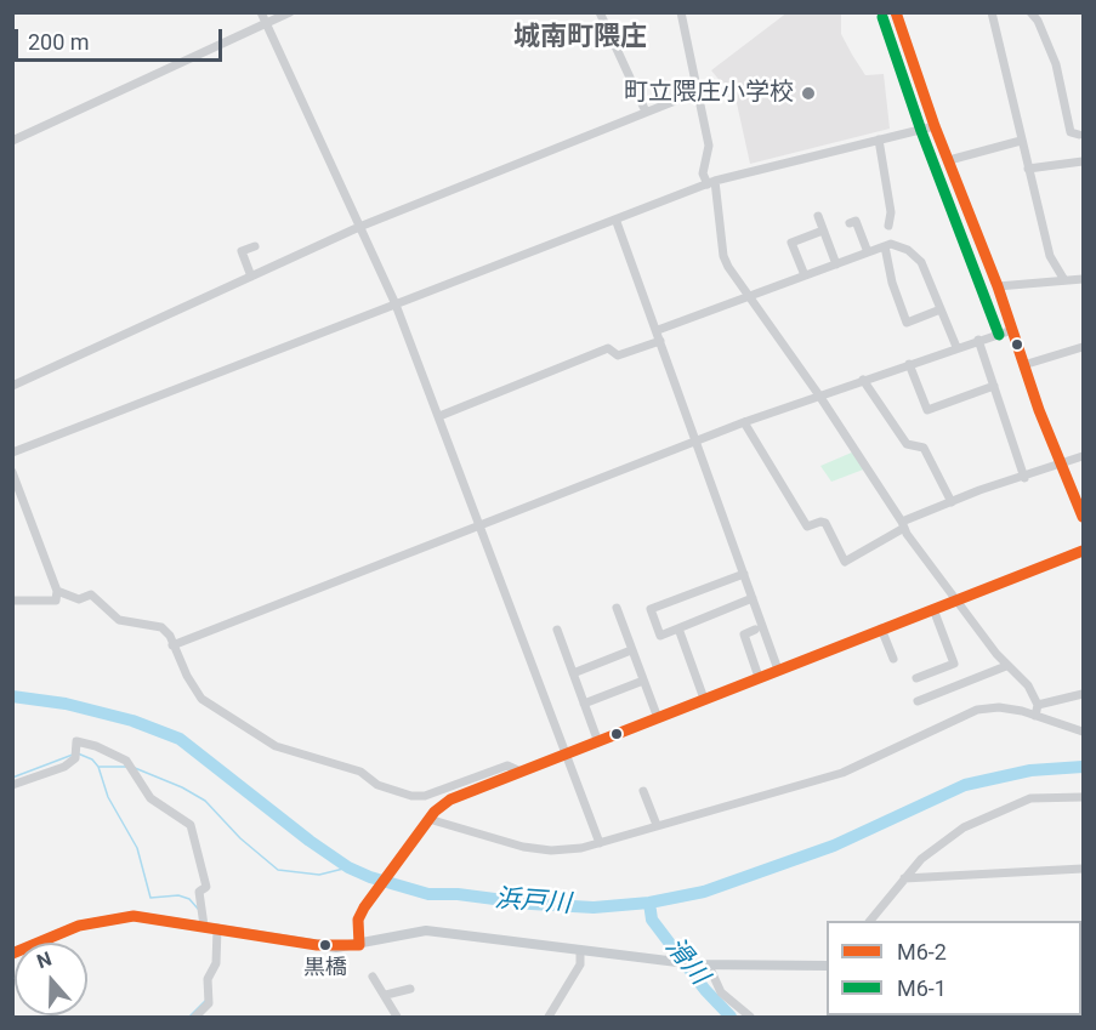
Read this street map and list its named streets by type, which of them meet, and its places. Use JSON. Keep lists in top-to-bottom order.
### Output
{
  "districts": ["城南町隈庄"],
  "water": ["浜戸川", "滑川"],
  "places": ["町立隈庄小学校", "黒橋"],
  "lines": ["transit line M6-2", "transit line M6-1"],
  "legend": ["M6-2", "M6-1"],
  "scale_bar": "200 m",
  "north": "top"
}
